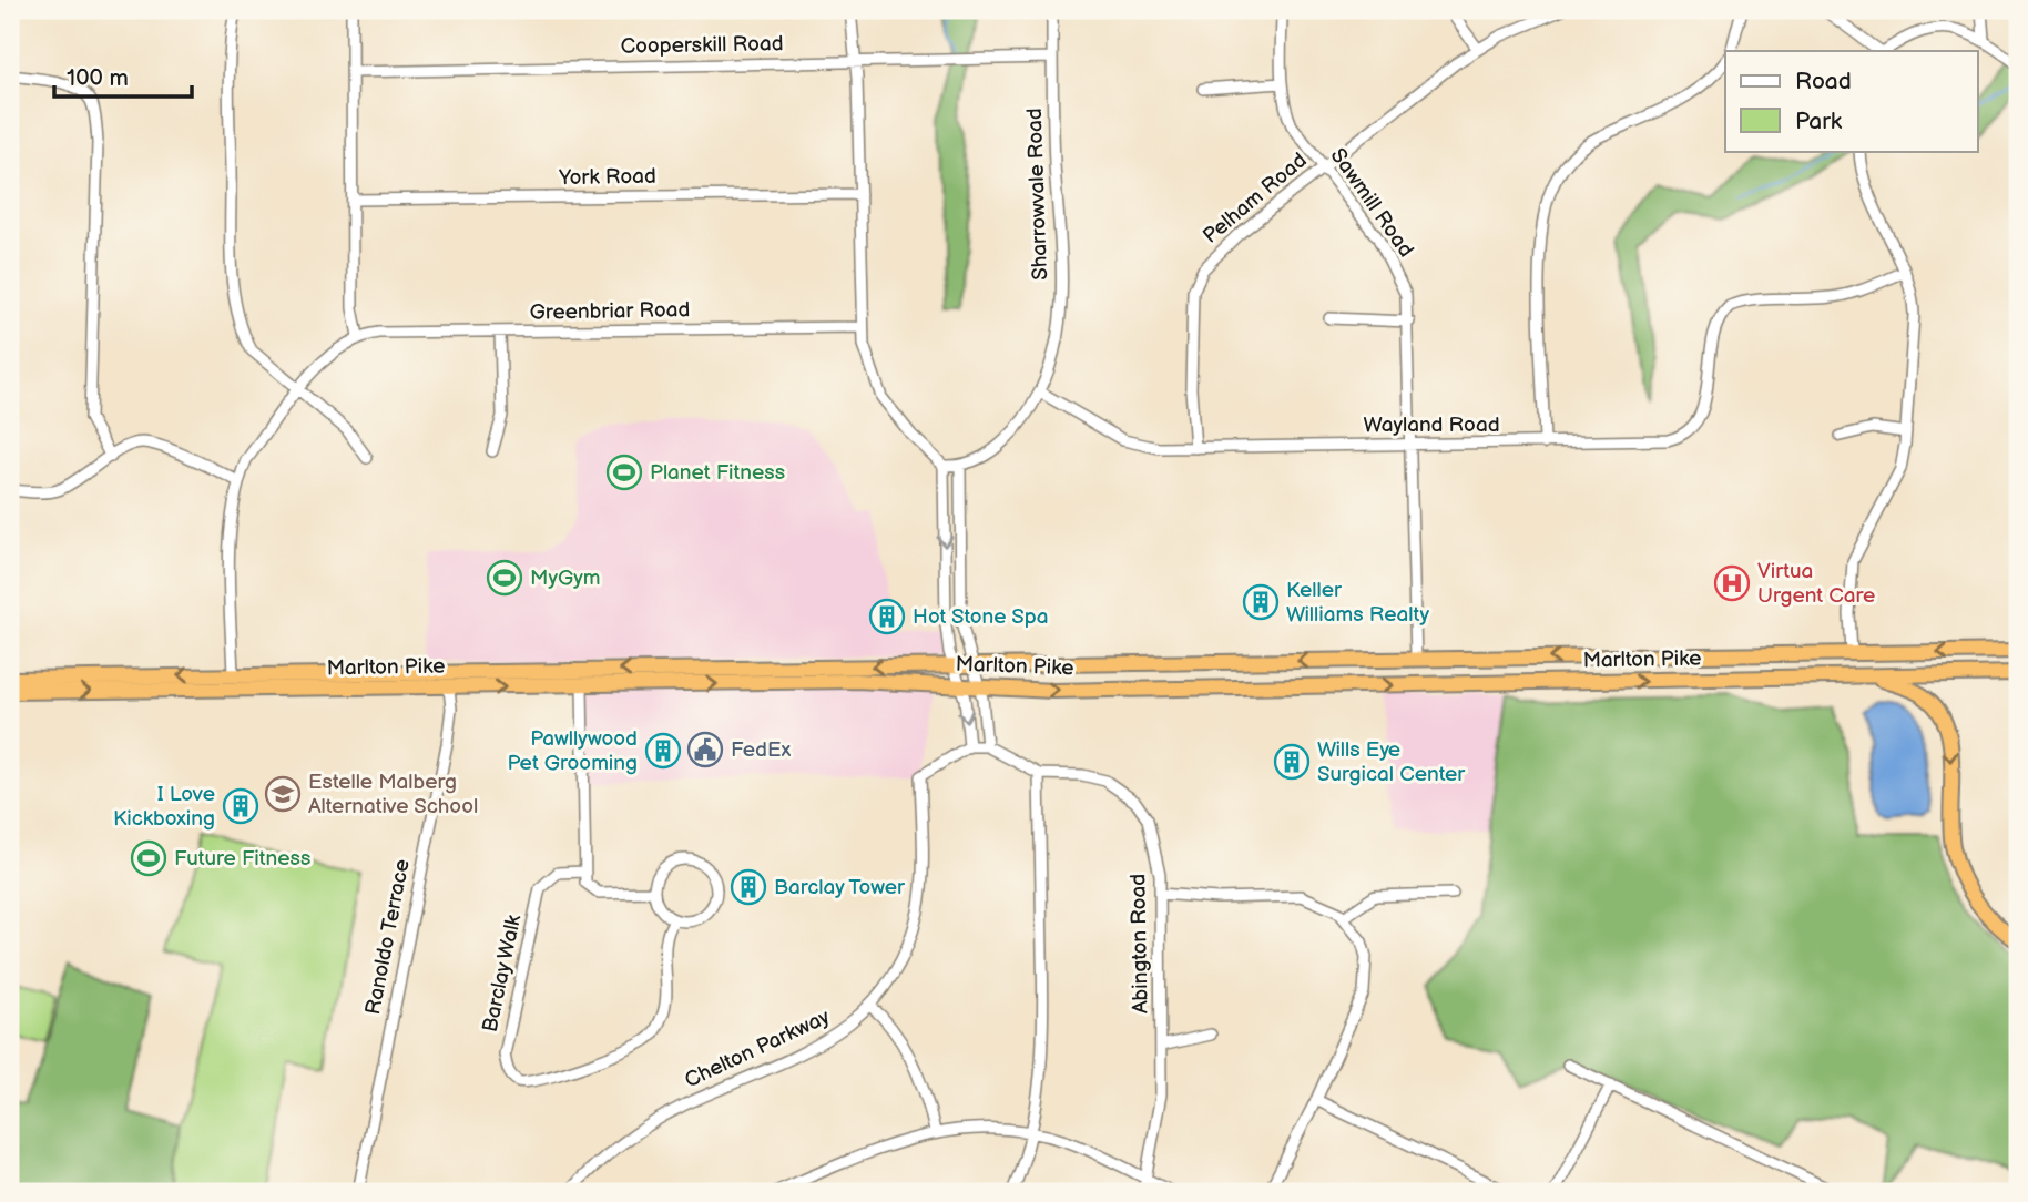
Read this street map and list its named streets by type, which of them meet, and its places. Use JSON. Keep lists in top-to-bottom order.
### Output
{
  "streets": {
    "highway": ["Marlton Pike"],
    "street": [
      "Cooperskill Road",
      "York Road",
      "Sharrowvale Road",
      "Pelham Road",
      "Sawmill Road",
      "Greenbriar Road",
      "Wayland Road",
      "Ranoldo Terrace",
      "Abington Road",
      "Barclay Walk",
      "Chelton Parkway"
    ]
  },
  "crossings": [
    ["Cooperskill Road", "Sharrowvale Road"],
    ["Sharrowvale Road", "Wayland Road"],
    ["Pelham Road", "Sawmill Road"],
    ["Pelham Road", "Wayland Road"],
    ["Sawmill Road", "Wayland Road"],
    ["Sawmill Road", "Marlton Pike"],
    ["Marlton Pike", "Ranoldo Terrace"]
  ],
  "places": {
    "sports": ["Planet Fitness", "MyGym", "Future Fitness"],
    "hospital": ["Virtua Urgent Care"],
    "building": [
      "Keller Williams Realty",
      "Hot Stone Spa",
      "Pawllywood Pet Grooming",
      "Wills Eye Surgical Center",
      "I Love Kickboxing",
      "Barclay Tower"
    ],
    "public building": ["FedEx"],
    "school or university": ["Estelle Malberg Alternative School"]
  },
  "legend": ["Road", "Park"],
  "scale_bar": "100 m"
}
